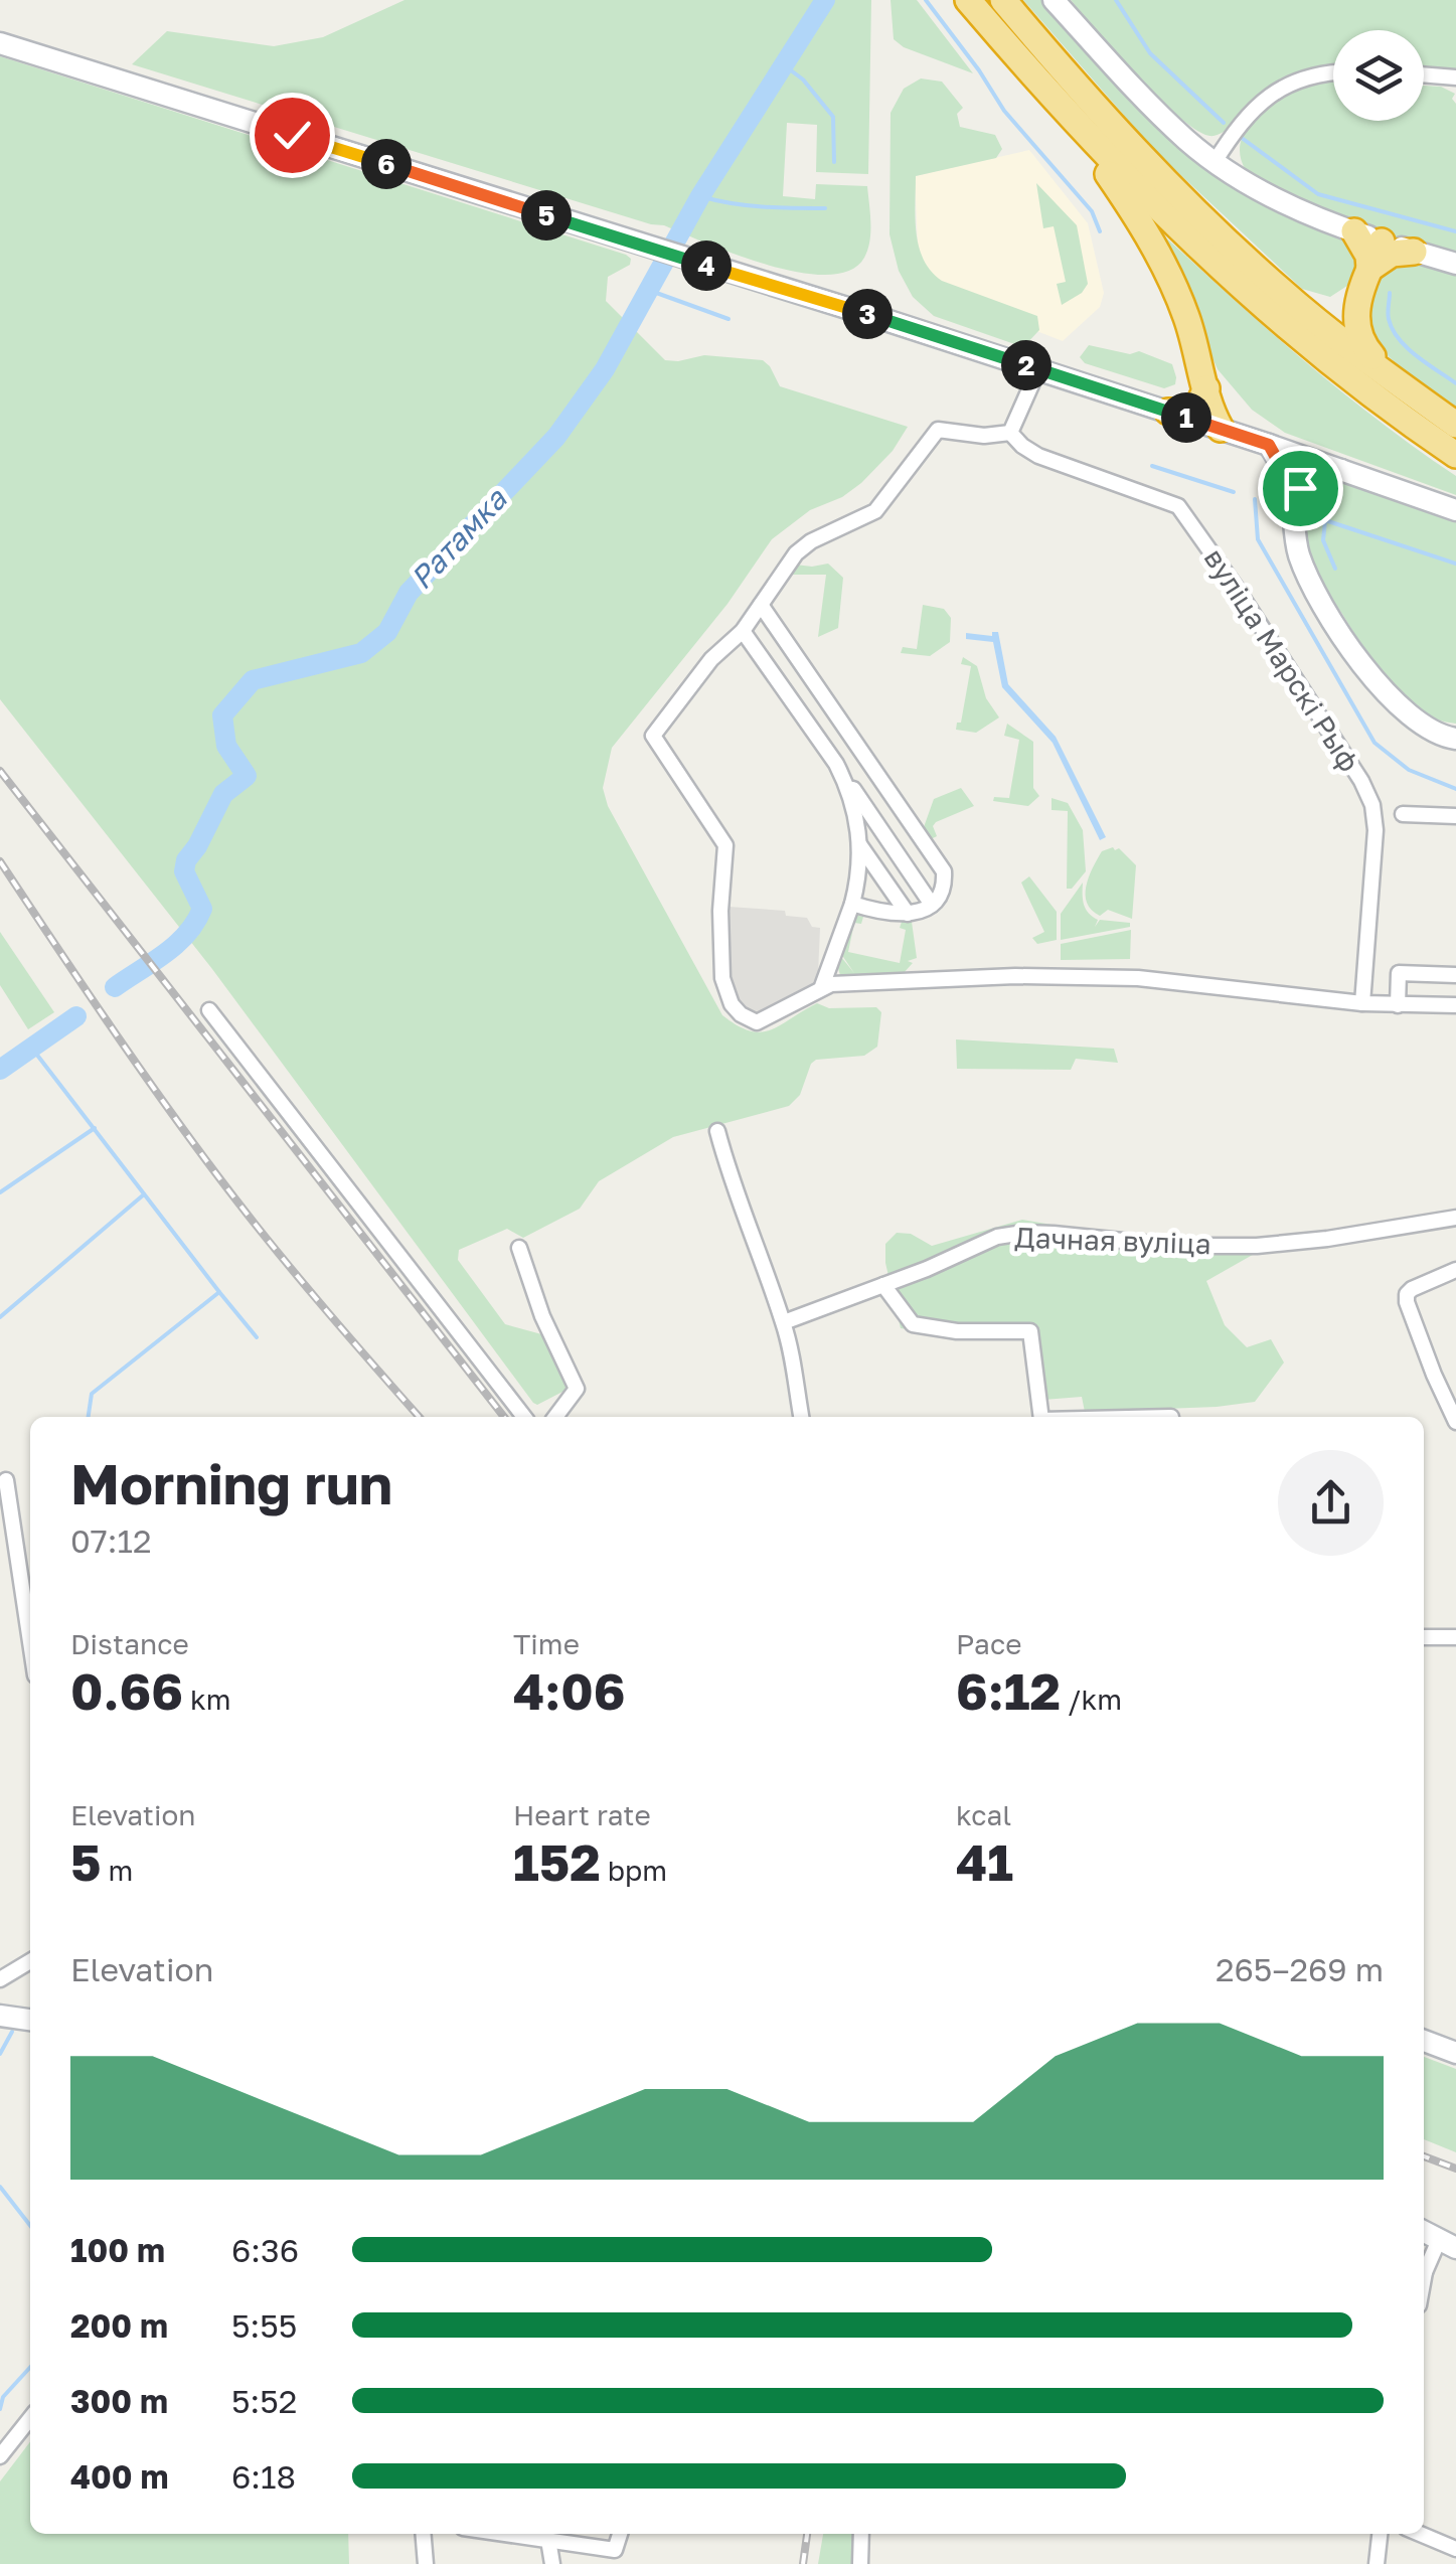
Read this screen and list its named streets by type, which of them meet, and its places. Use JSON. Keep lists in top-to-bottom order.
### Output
{
  "streets": {
    "street": ["вуліца Марскі Рыф", "Дачная вуліца"]
  },
  "water": ["Ратамка"],
  "page": {
    "pins": [
      "6",
      "5",
      "4",
      "3",
      "2",
      "1"
    ],
    "heading": ["Morning run", "07:12"],
    "stats": [
      ["Distance", "0.66 km"],
      ["Time", "4:06"],
      ["Pace", "6:12 /km"],
      ["Elevation", "5 m"],
      ["Heart rate", "152 bpm"],
      ["kcal", "41"]
    ],
    "chart": ["Elevation", "265–269 m"],
    "list": [
      {
        "name": "100 m",
        "note": "6:36"
      },
      {
        "name": "200 m",
        "note": "5:55"
      },
      {
        "name": "300 m",
        "note": "5:52"
      },
      {
        "name": "400 m",
        "note": "6:18"
      }
    ]
  }
}
